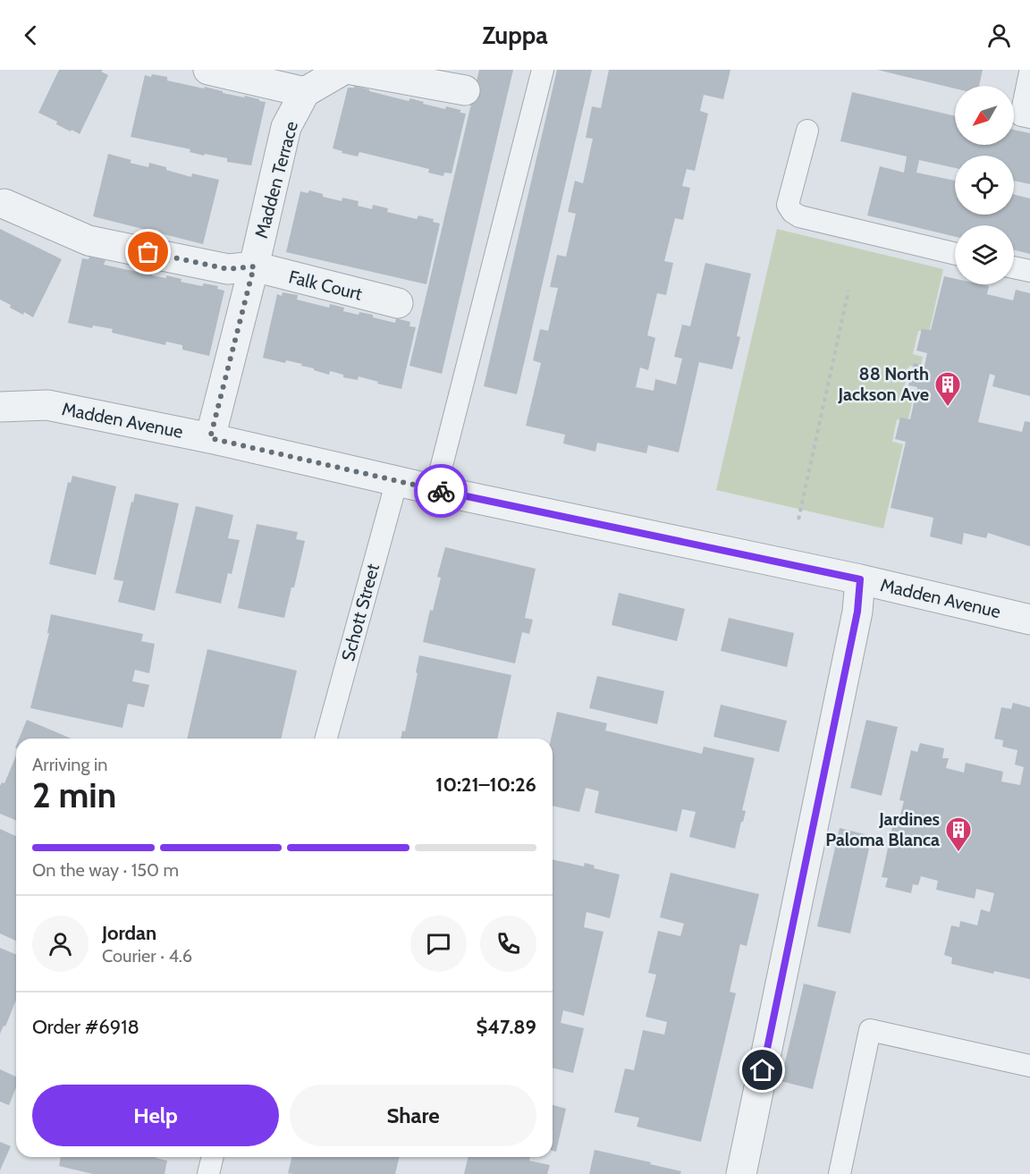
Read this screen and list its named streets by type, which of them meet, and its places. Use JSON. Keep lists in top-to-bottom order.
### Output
{
  "streets": {
    "street": ["Madden Terrace", "Falk Court", "Madden Avenue"],
    "lane": ["Schott Street"]
  },
  "crossings": [
    ["Madden Terrace", "Falk Court"],
    ["Madden Terrace", "Madden Avenue"],
    ["Madden Avenue", "Schott Street"]
  ],
  "places": {
    "building": ["88 North Jackson Ave", "Jardines Paloma Blanca"]
  },
  "north": "bottom left",
  "page": {
    "header": "Zuppa",
    "heading": ["2 min", "Arriving in", "10:21–10:26"],
    "panel": [
      "Jordan",
      "Courier · 4.6",
      "Order #6918",
      "$47.89"
    ],
    "bar": "On the way · 150 m",
    "buttons": ["Help", "Share"]
  }
}
